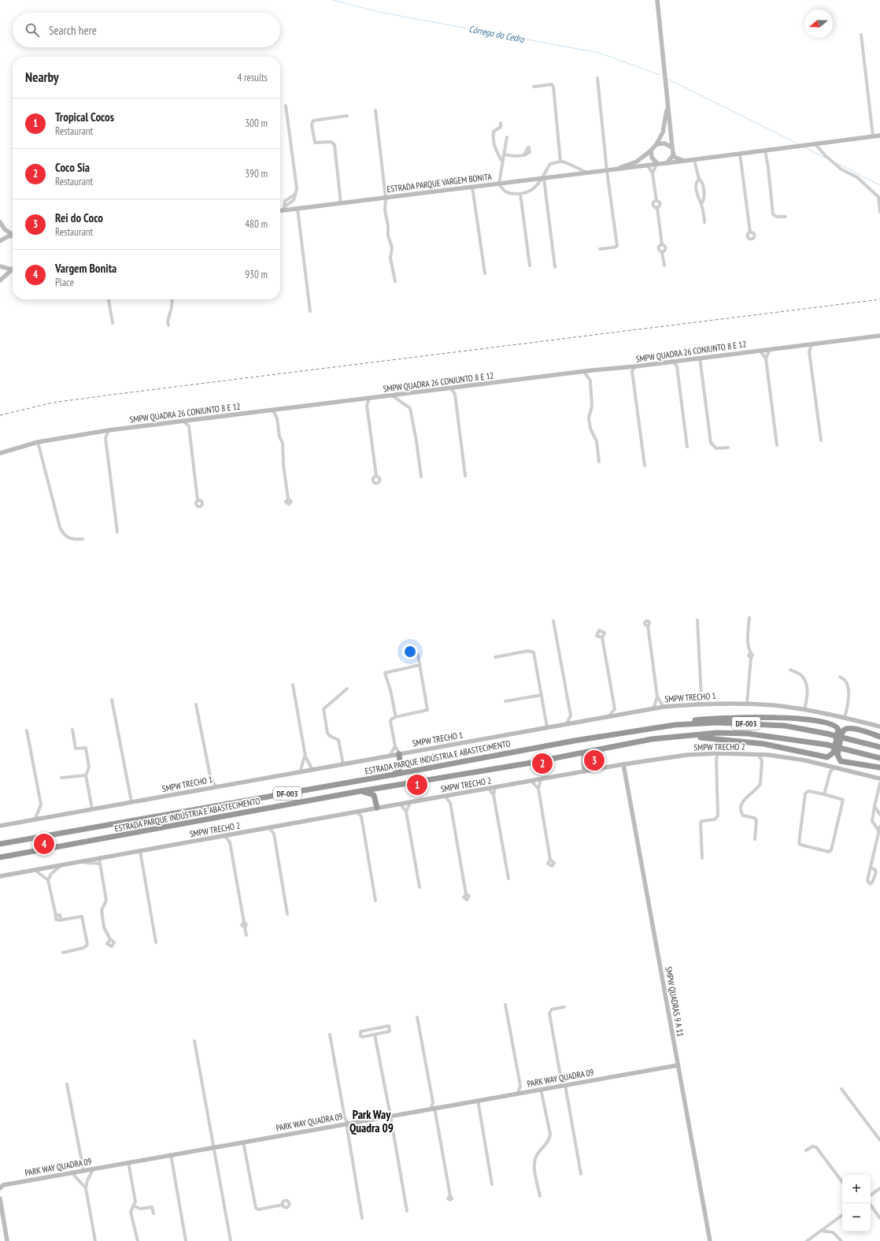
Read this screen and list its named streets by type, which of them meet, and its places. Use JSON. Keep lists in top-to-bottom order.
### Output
{
  "streets": {
    "highway": ["DF-003", "ESTRADA PARQUE INDÚSTRIA E ABASTECIMENTO"],
    "street": [
      "ESTRADA PARQUE VARGEM BONITA",
      "SMPW QUADRA 26 CONJUNTO 8 E 12",
      "SMPW TRECHO 1",
      "SMPW TRECHO 2",
      "SMPW QUADRAS 9 A 11",
      "PARK WAY QUADRA 09"
    ]
  },
  "crossings": [
    ["SMPW TRECHO 2", "SMPW QUADRAS 9 A 11"],
    ["SMPW QUADRAS 9 A 11", "PARK WAY QUADRA 09"]
  ],
  "districts": ["Park Way Quadra 09"],
  "water": ["Córrego do Cedro"],
  "north": "left",
  "page": {
    "search": "Search here",
    "heading": ["Nearby", "4 results"],
    "list": [
      {
        "mark": "1",
        "name": "Tropical Cocos",
        "note": "Restaurant",
        "value": "300 m"
      },
      {
        "mark": "2",
        "name": "Coco Sia",
        "note": "Restaurant",
        "value": "390 m"
      },
      {
        "mark": "3",
        "name": "Rei do Coco",
        "note": "Restaurant",
        "value": "480 m"
      },
      {
        "mark": "4",
        "name": "Vargem Bonita",
        "note": "Place",
        "value": "930 m"
      }
    ],
    "pins": [
      "3",
      "2",
      "1",
      "4"
    ],
    "map_buttons": ["+", "−"]
  }
}
